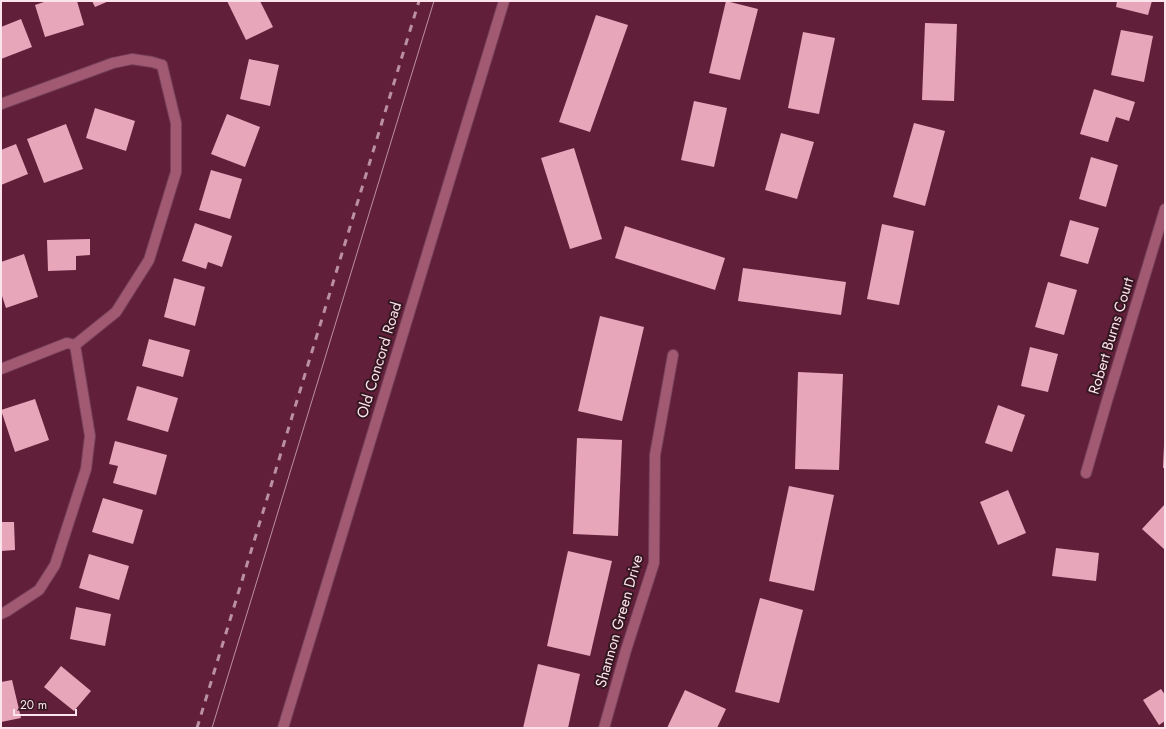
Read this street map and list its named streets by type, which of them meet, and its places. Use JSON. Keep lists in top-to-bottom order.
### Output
{
  "streets": {
    "street": ["Robert Burns Court", "Old Concord Road", "Shannon Green Drive"]
  },
  "scale_bar": "20 m"
}
